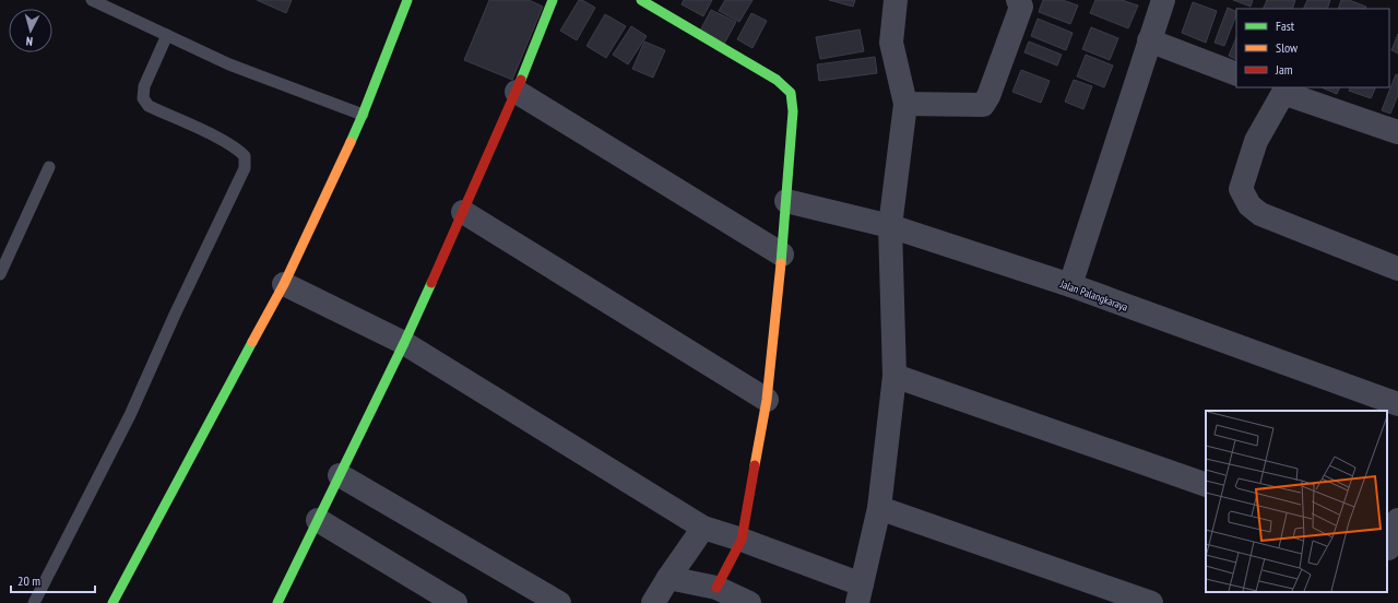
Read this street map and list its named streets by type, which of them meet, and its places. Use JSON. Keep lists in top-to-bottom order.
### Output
{
  "streets": {
    "street": ["Jalan Palangkaraya"]
  },
  "legend": ["Fast", "Slow", "Jam"],
  "scale_bar": "20 m",
  "north": "bottom"
}
